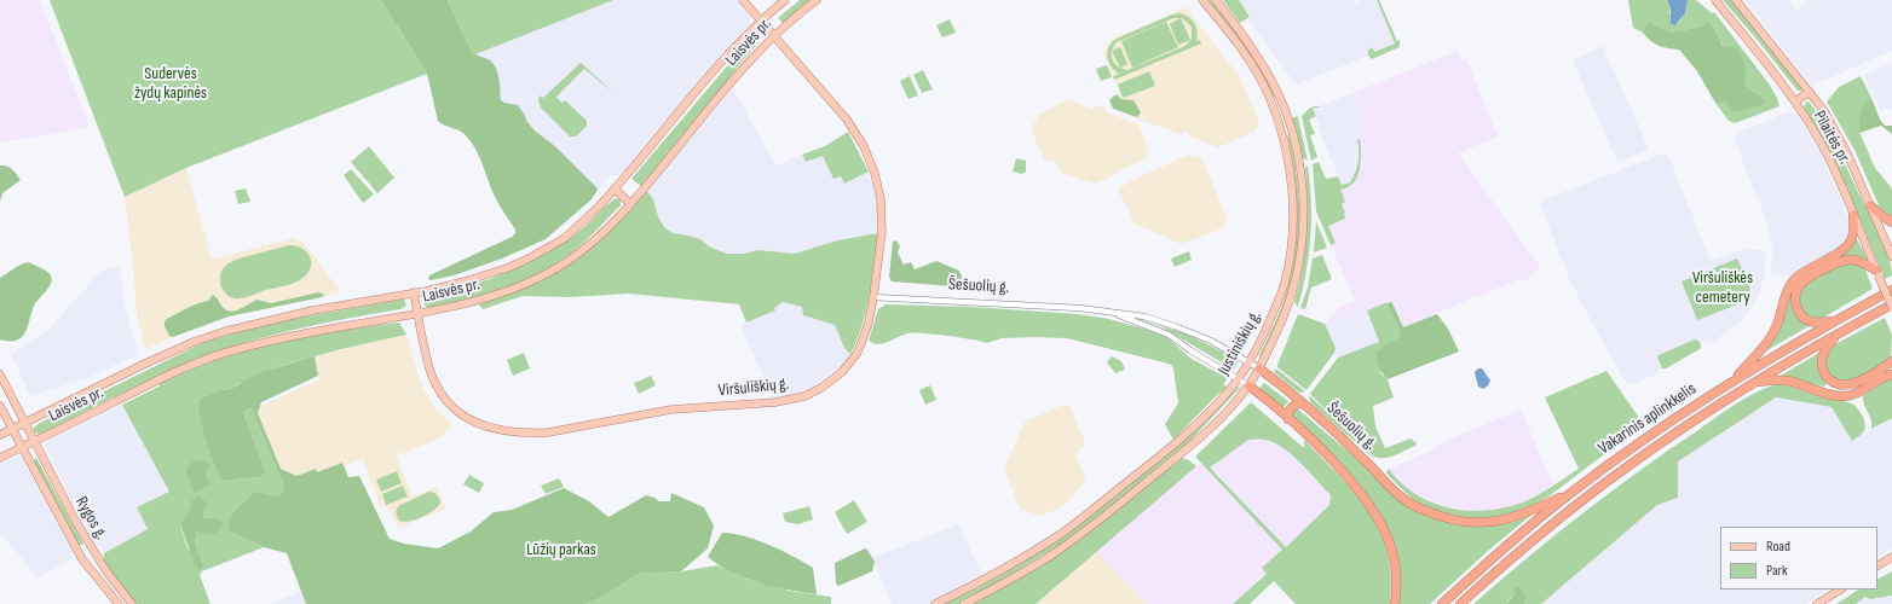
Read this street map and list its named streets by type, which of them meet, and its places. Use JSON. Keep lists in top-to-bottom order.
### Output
{
  "streets": {
    "highway": ["Šešuolių g.", "Vakarinis aplinkkelis"],
    "main road": [
      "Laisvės pr.",
      "Pilaitės pr.",
      "Justiniškių g.",
      "Viršuliškių g.",
      "Rygos g."
    ]
  },
  "crossings": [
    ["Laisvės pr.", "Viršuliškių g."],
    ["Laisvės pr.", "Rygos g."],
    ["Pilaitės pr.", "Vakarinis aplinkkelis"],
    ["Šešuolių g.", "Justiniškių g."],
    ["Šešuolių g.", "Viršuliškių g."],
    ["Šešuolių g.", "Vakarinis aplinkkelis"]
  ],
  "parks": ["Sudervės žydų kapinės", "Viršuliškės cemetery", "Lūžių parkas"],
  "legend": ["Road", "Park"]
}
